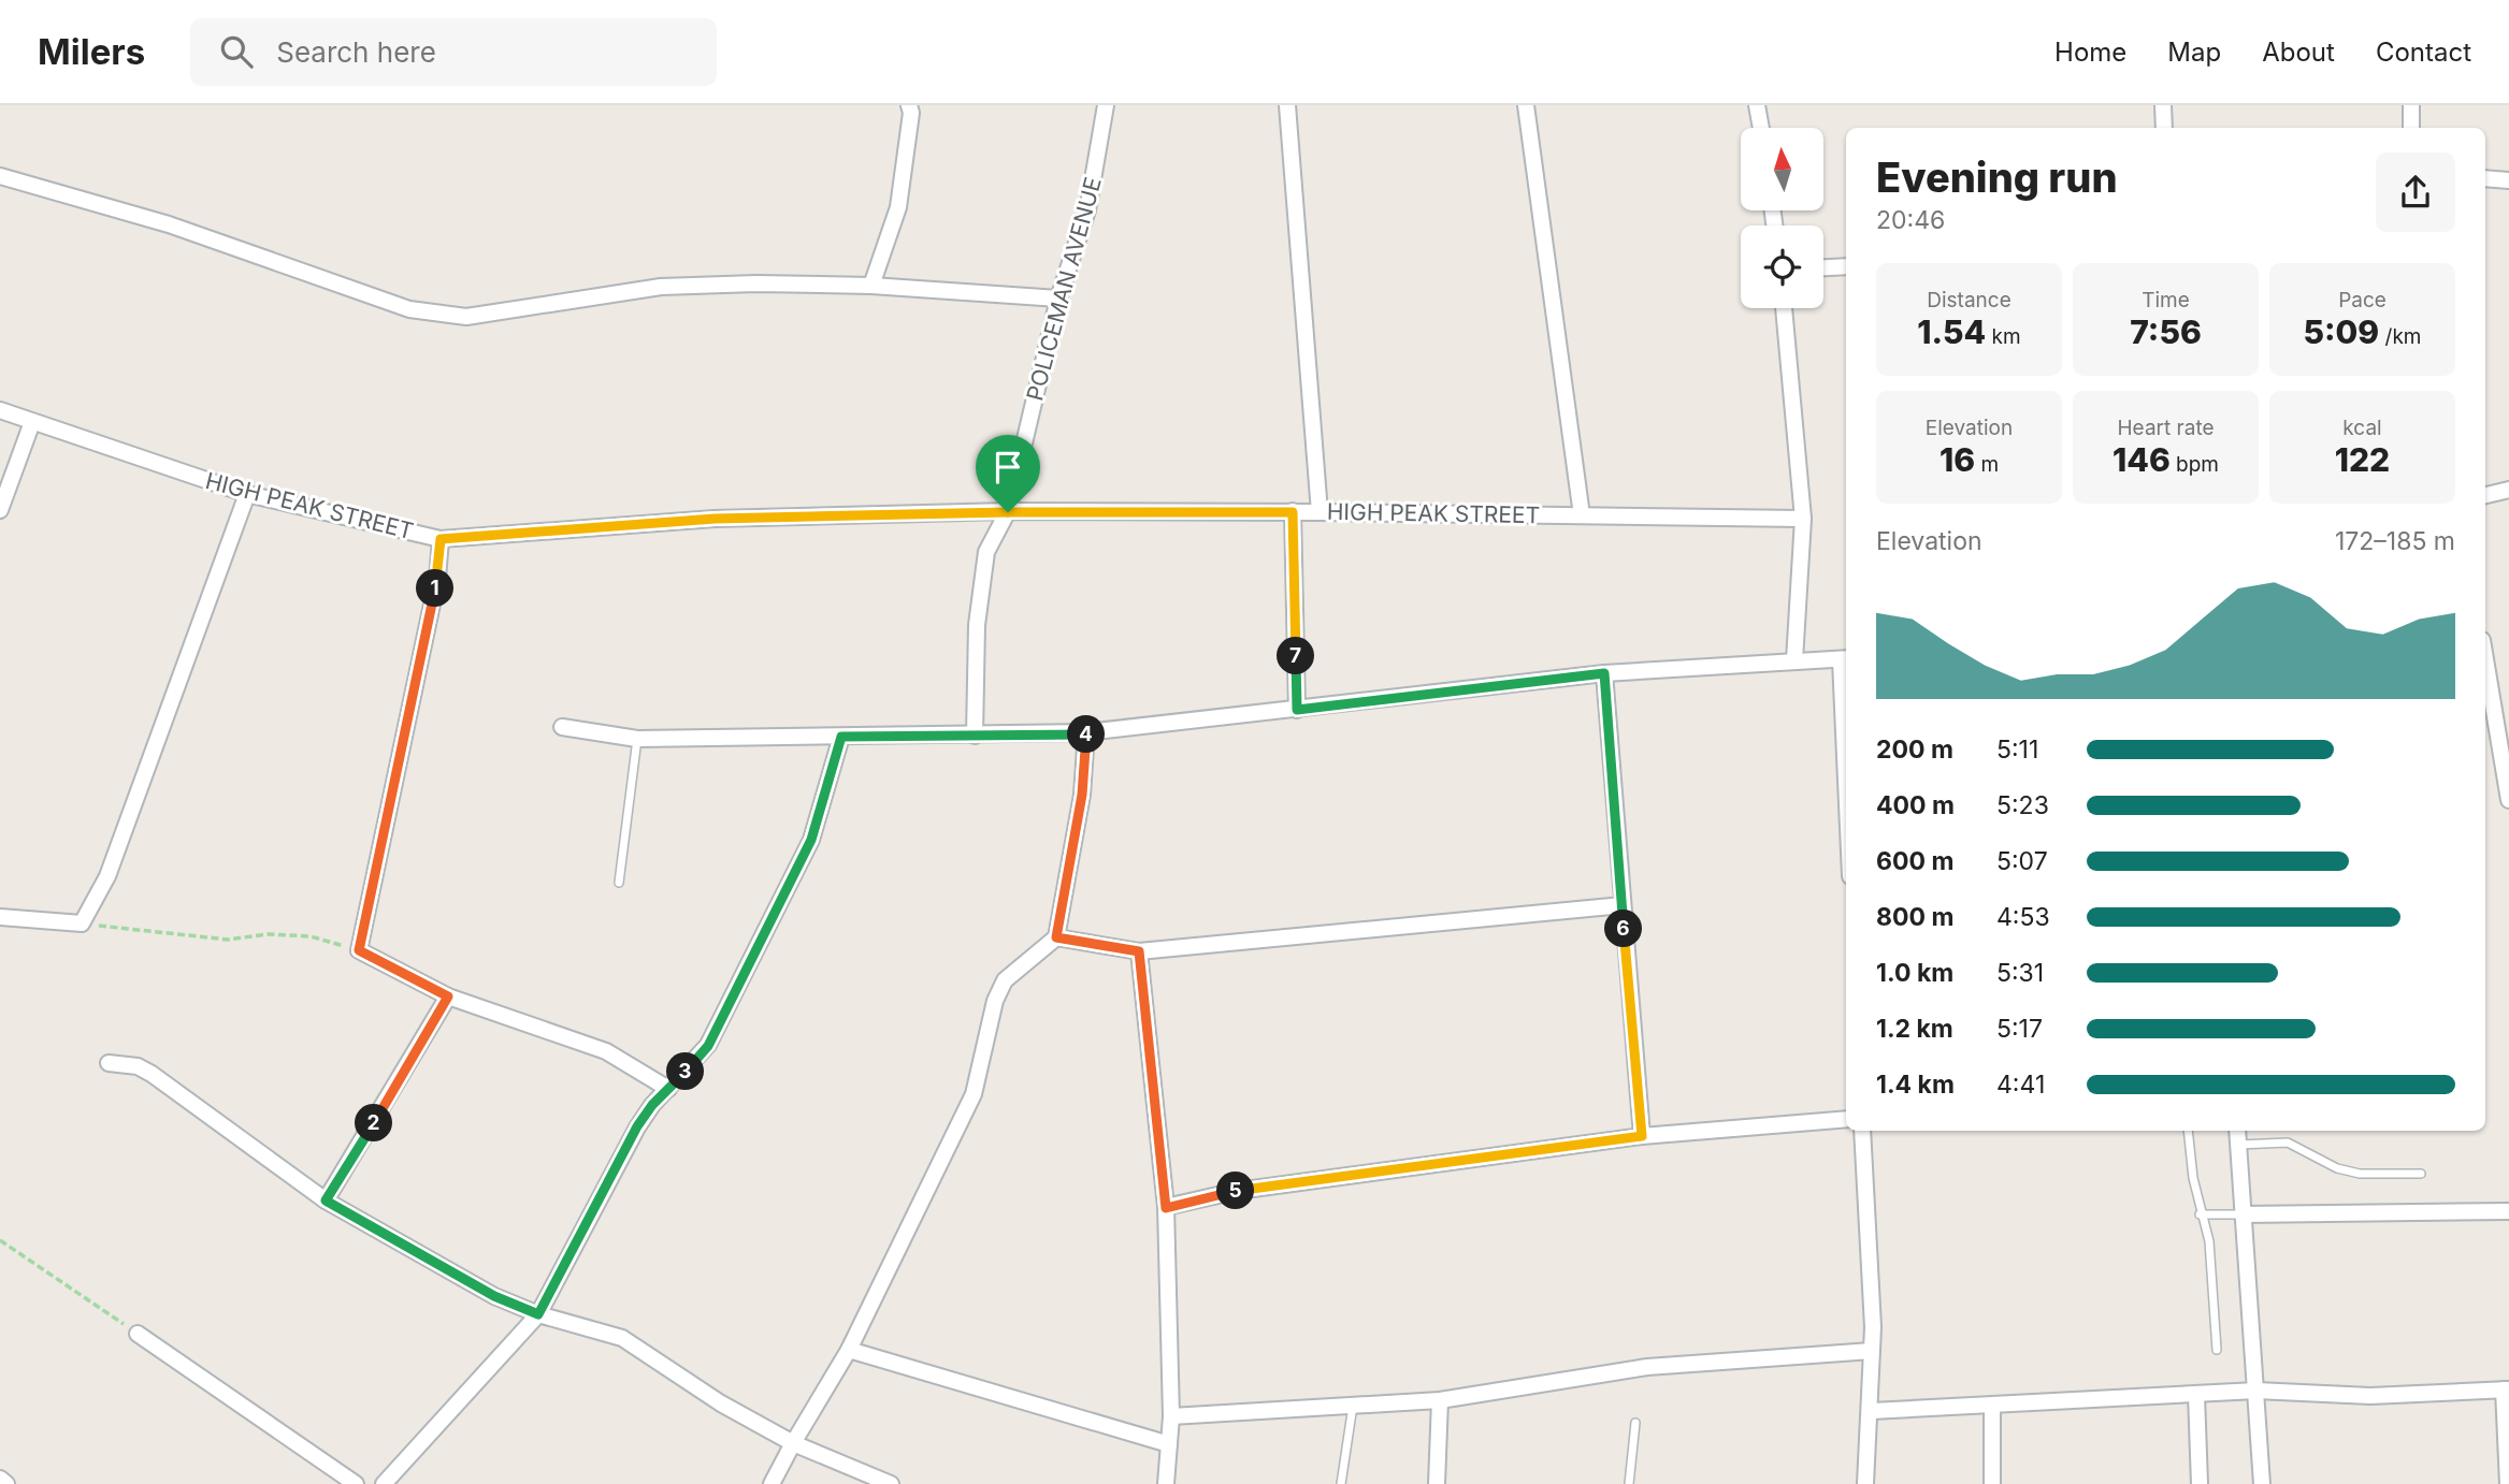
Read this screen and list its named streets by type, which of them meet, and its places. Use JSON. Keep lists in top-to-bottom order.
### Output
{
  "streets": {
    "street": ["POLICEMAN AVENUE", "HIGH PEAK STREET"]
  },
  "crossings": [
    ["POLICEMAN AVENUE", "HIGH PEAK STREET"]
  ],
  "north": "top",
  "page": {
    "header": "Milers",
    "search": "Search here",
    "nav": [
      "Home",
      "Map",
      "About",
      "Contact"
    ],
    "heading": ["Evening run", "20:46"],
    "stats": [
      ["Distance", "1.54 km"],
      ["Time", "7:56"],
      ["Pace", "5:09 /km"],
      ["Elevation", "16 m"],
      ["Heart rate", "146 bpm"],
      ["kcal", "122"]
    ],
    "chart": ["Elevation", "172–185 m"],
    "pins": [
      "1",
      "7",
      "4",
      "6",
      "3",
      "2",
      "5"
    ],
    "list": [
      {
        "name": "200 m",
        "note": "5:11"
      },
      {
        "name": "400 m",
        "note": "5:23"
      },
      {
        "name": "600 m",
        "note": "5:07"
      },
      {
        "name": "800 m",
        "note": "4:53"
      },
      {
        "name": "1.0 km",
        "note": "5:31"
      },
      {
        "name": "1.2 km",
        "note": "5:17"
      },
      {
        "name": "1.4 km",
        "note": "4:41"
      }
    ]
  }
}
